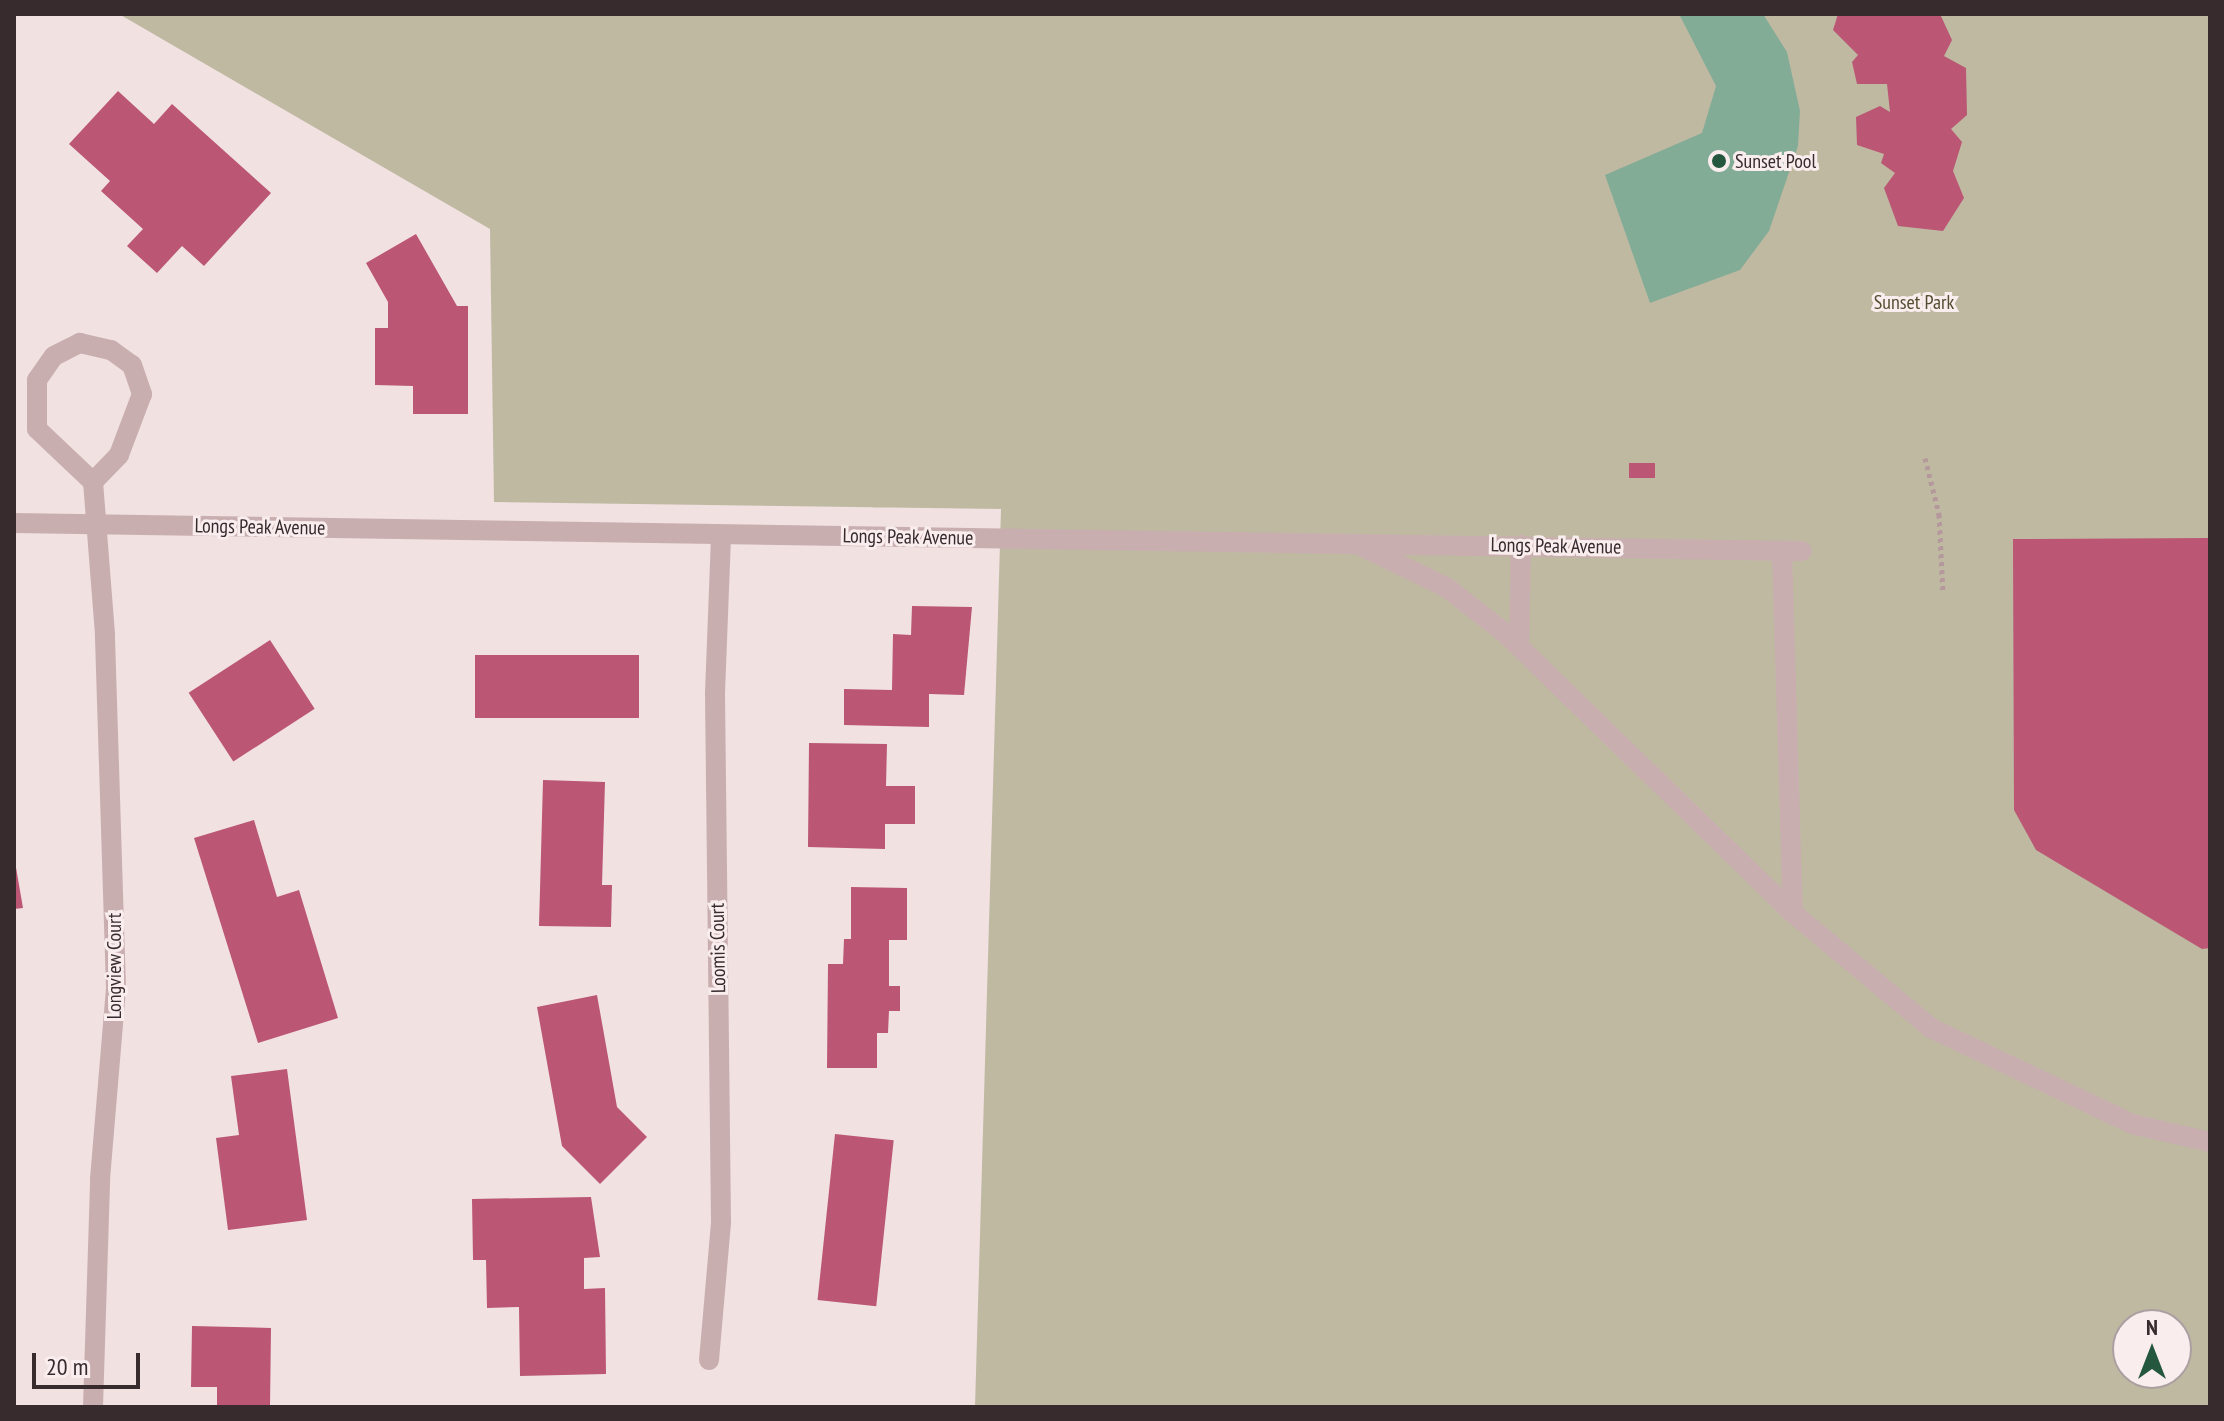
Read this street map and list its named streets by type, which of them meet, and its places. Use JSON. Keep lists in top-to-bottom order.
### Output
{
  "streets": {
    "street": ["Longs Peak Avenue", "Loomis Court", "Longview Court"]
  },
  "crossings": [
    ["Longs Peak Avenue", "Loomis Court"],
    ["Longs Peak Avenue", "Longview Court"]
  ],
  "parks": ["Sunset Park"],
  "places": ["Sunset Pool"],
  "scale_bar": "20 m",
  "north": "top"
}
